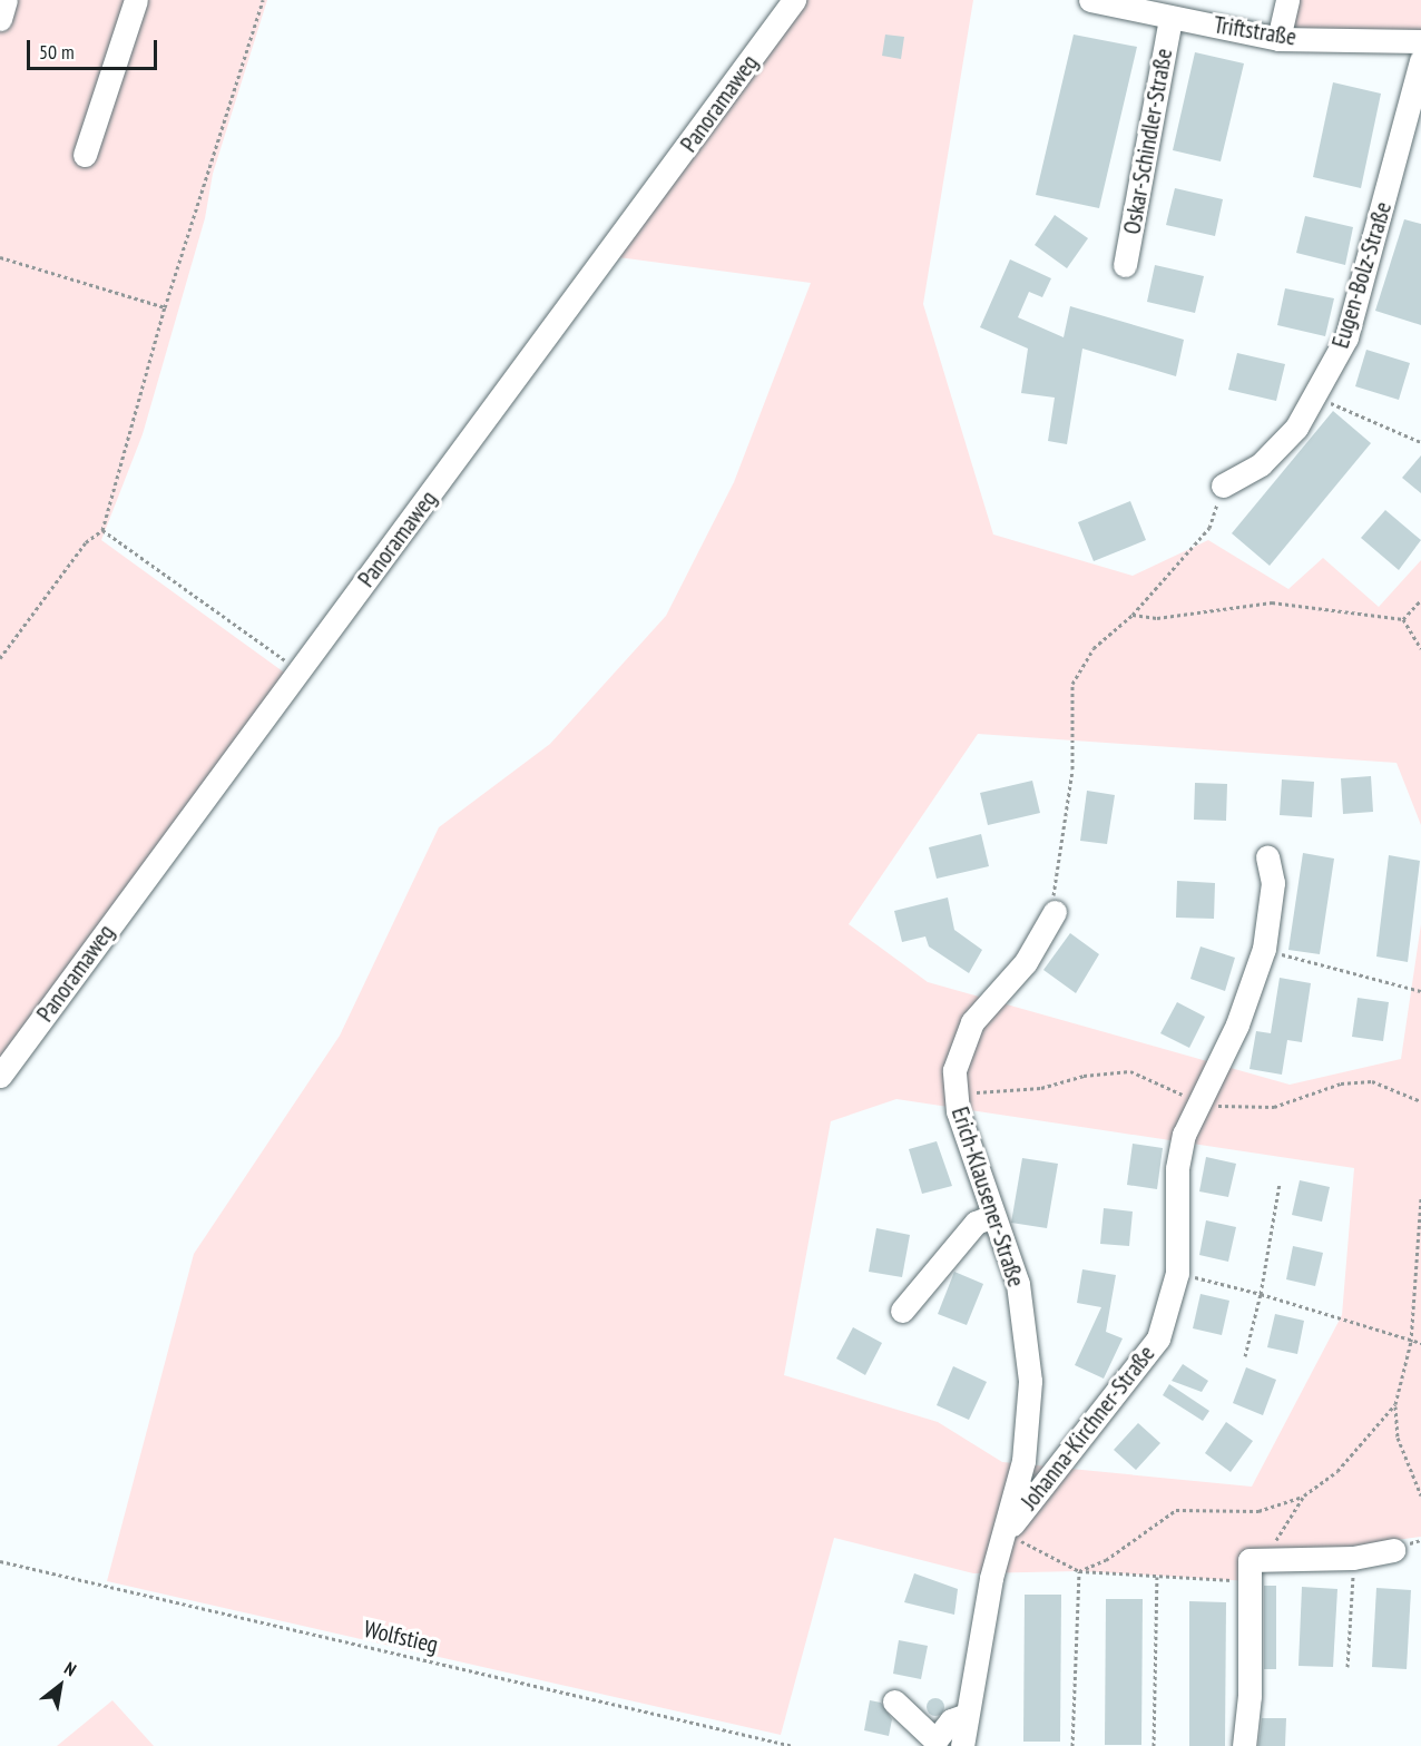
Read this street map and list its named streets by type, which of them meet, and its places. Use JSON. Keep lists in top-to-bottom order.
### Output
{
  "streets": {
    "street": [
      "Triftstraße",
      "Panoramaweg",
      "Oskar-Schindler-Straße",
      "Eugen-Bolz-Straße",
      "Erich-Klausener-Straße",
      "Johanna-Kirchner-Straße"
    ],
    "path": ["Wolfstieg"]
  },
  "crossings": [
    ["Triftstraße", "Oskar-Schindler-Straße"],
    ["Erich-Klausener-Straße", "Johanna-Kirchner-Straße"]
  ],
  "scale_bar": "50 m",
  "north": "top right"
}
